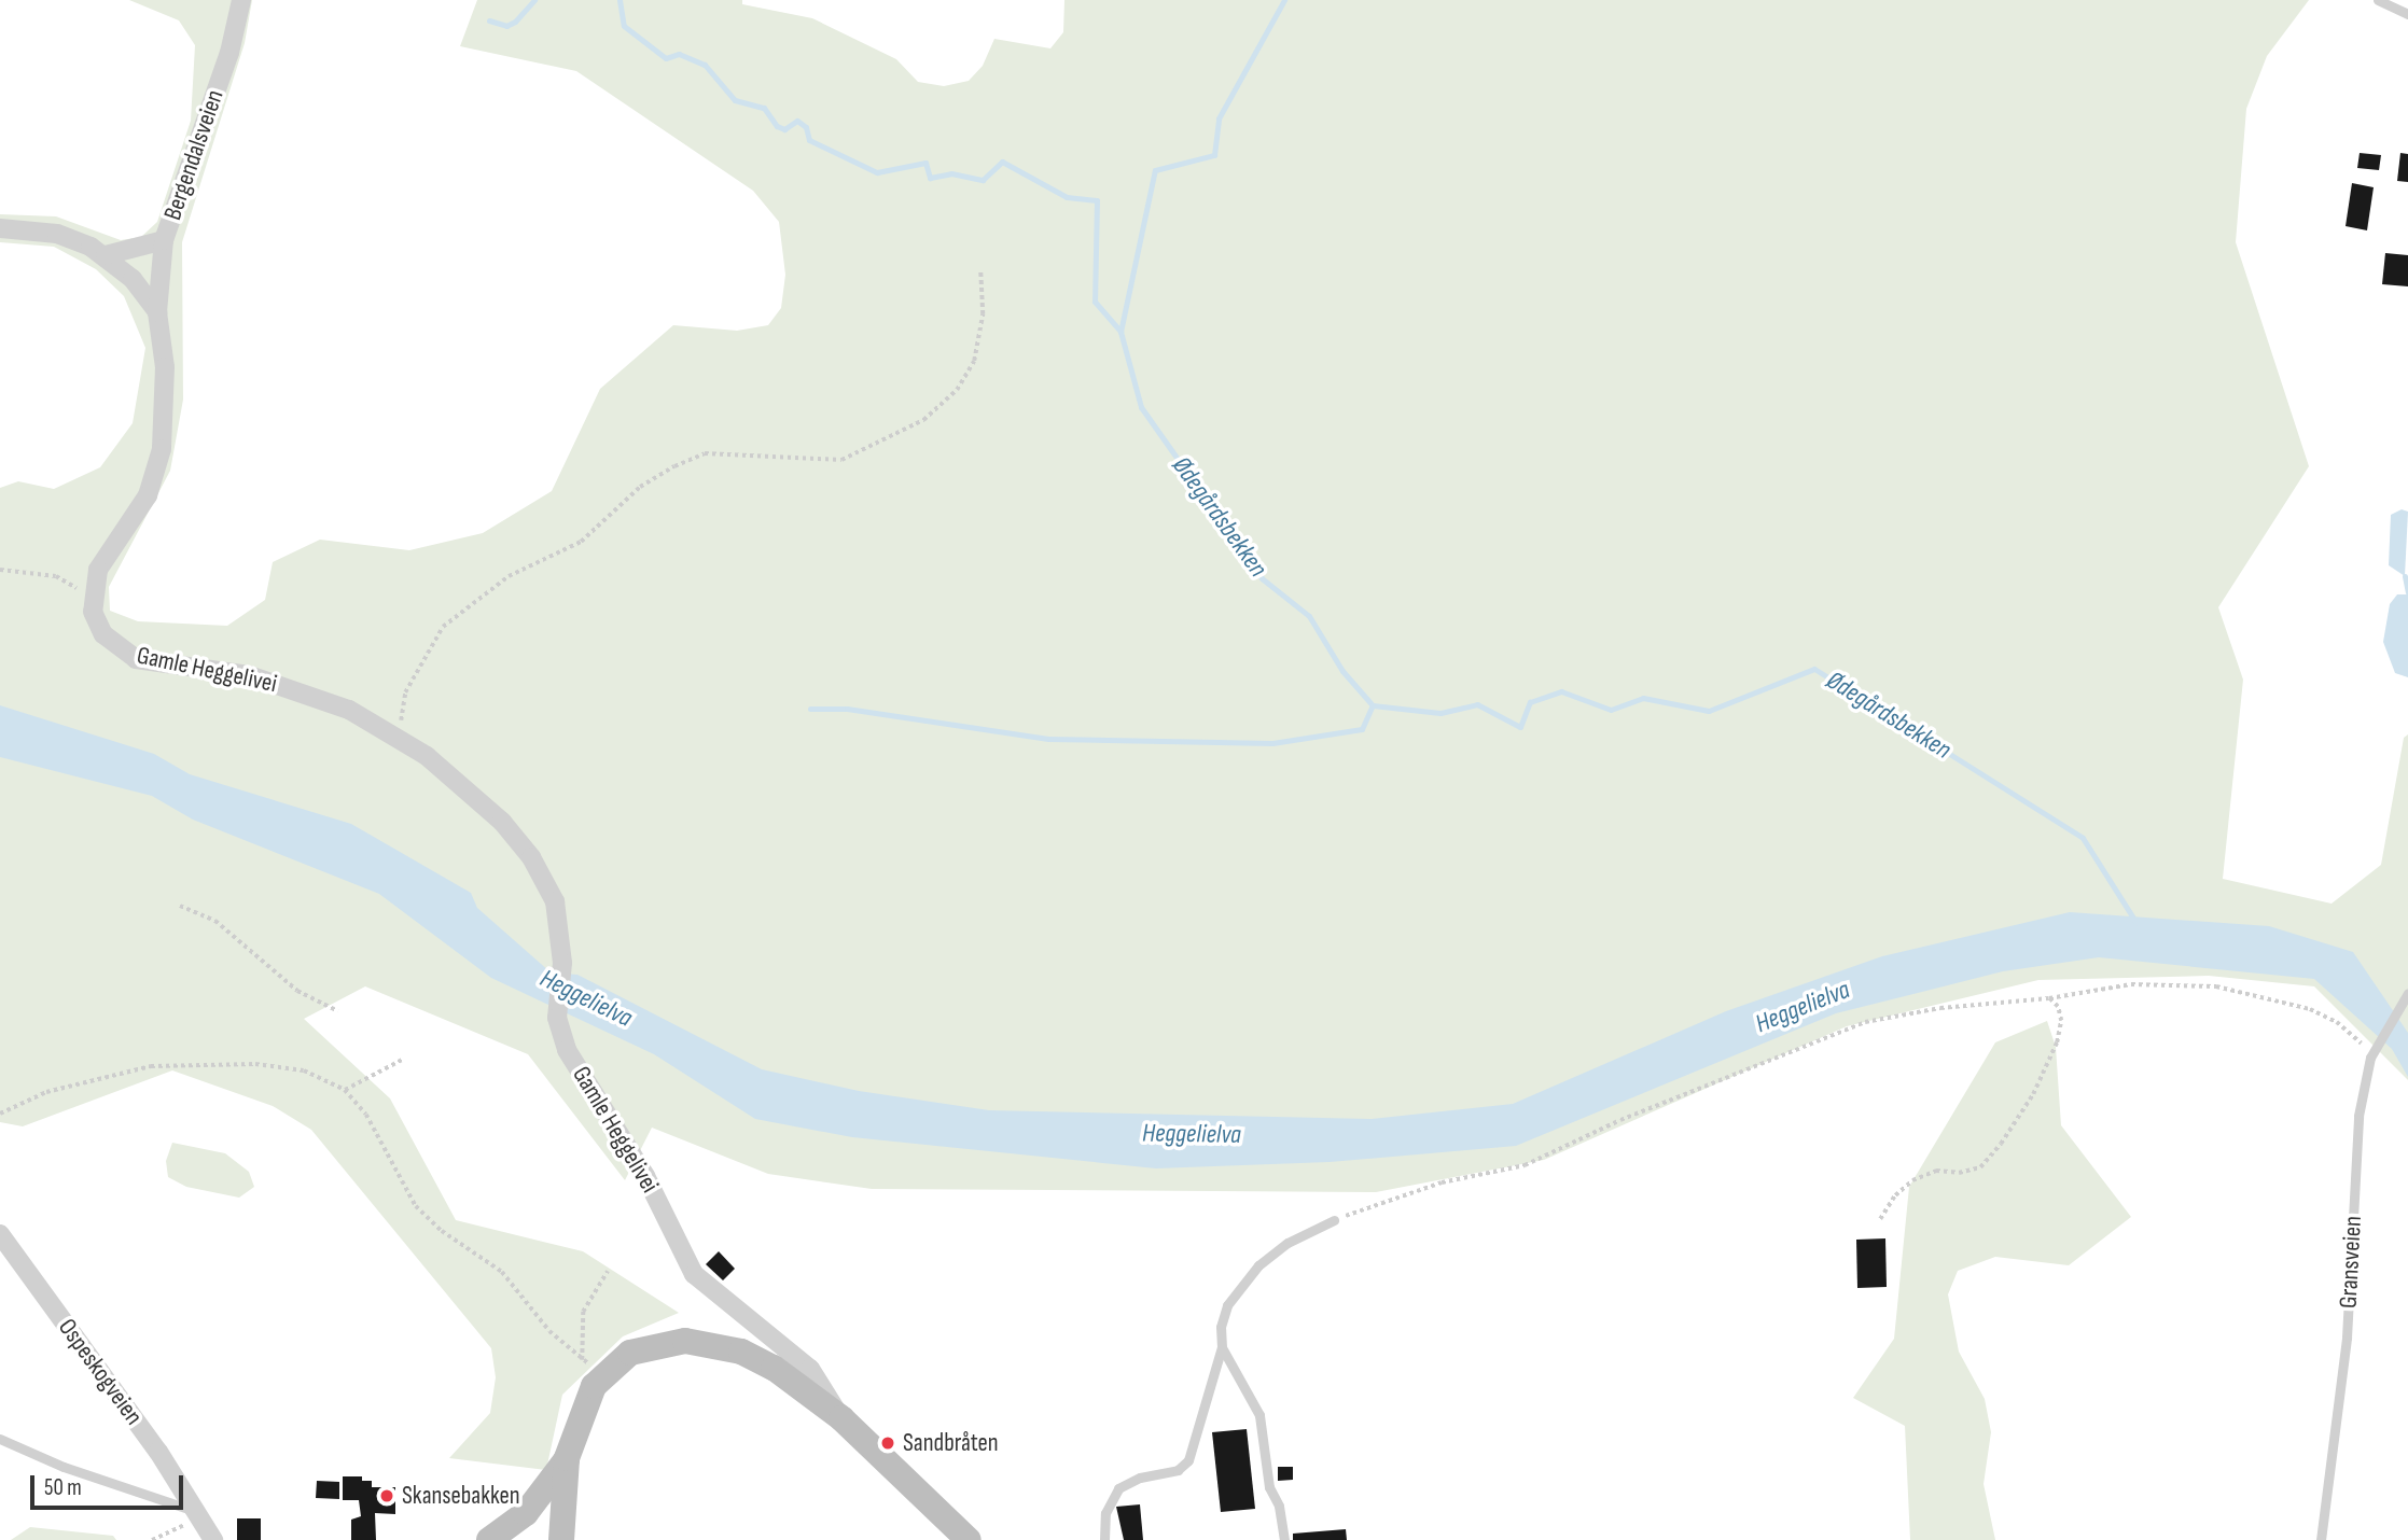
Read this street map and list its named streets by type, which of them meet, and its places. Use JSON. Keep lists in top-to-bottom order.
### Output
{
  "streets": {
    "street": ["Bergendalsveien", "Gamle Heggelivei", "Ospeskogveien"],
    "lane": ["Gransveien"]
  },
  "water": ["Ødegårdsbekken", "Heggelielva"],
  "places": ["Sandbråten", "Skansebakken"],
  "scale_bar": "50 m"
}
